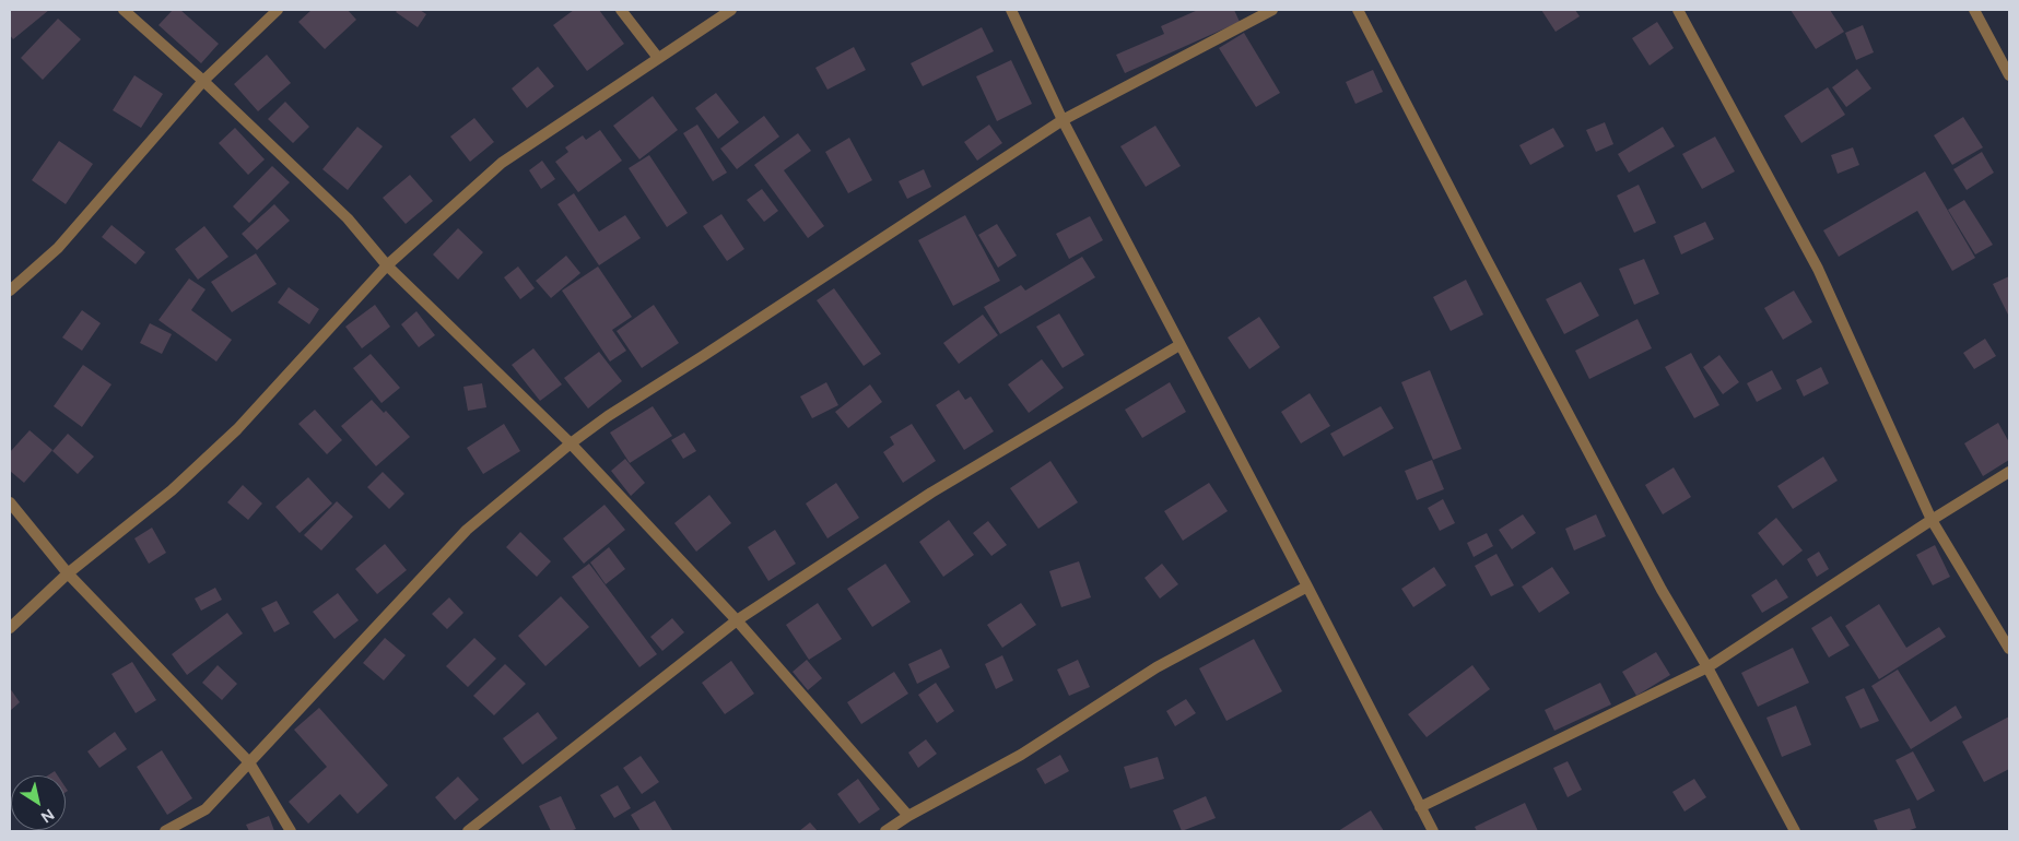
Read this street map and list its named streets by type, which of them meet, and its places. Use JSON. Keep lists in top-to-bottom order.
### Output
{
  "north": "bottom right"
}
